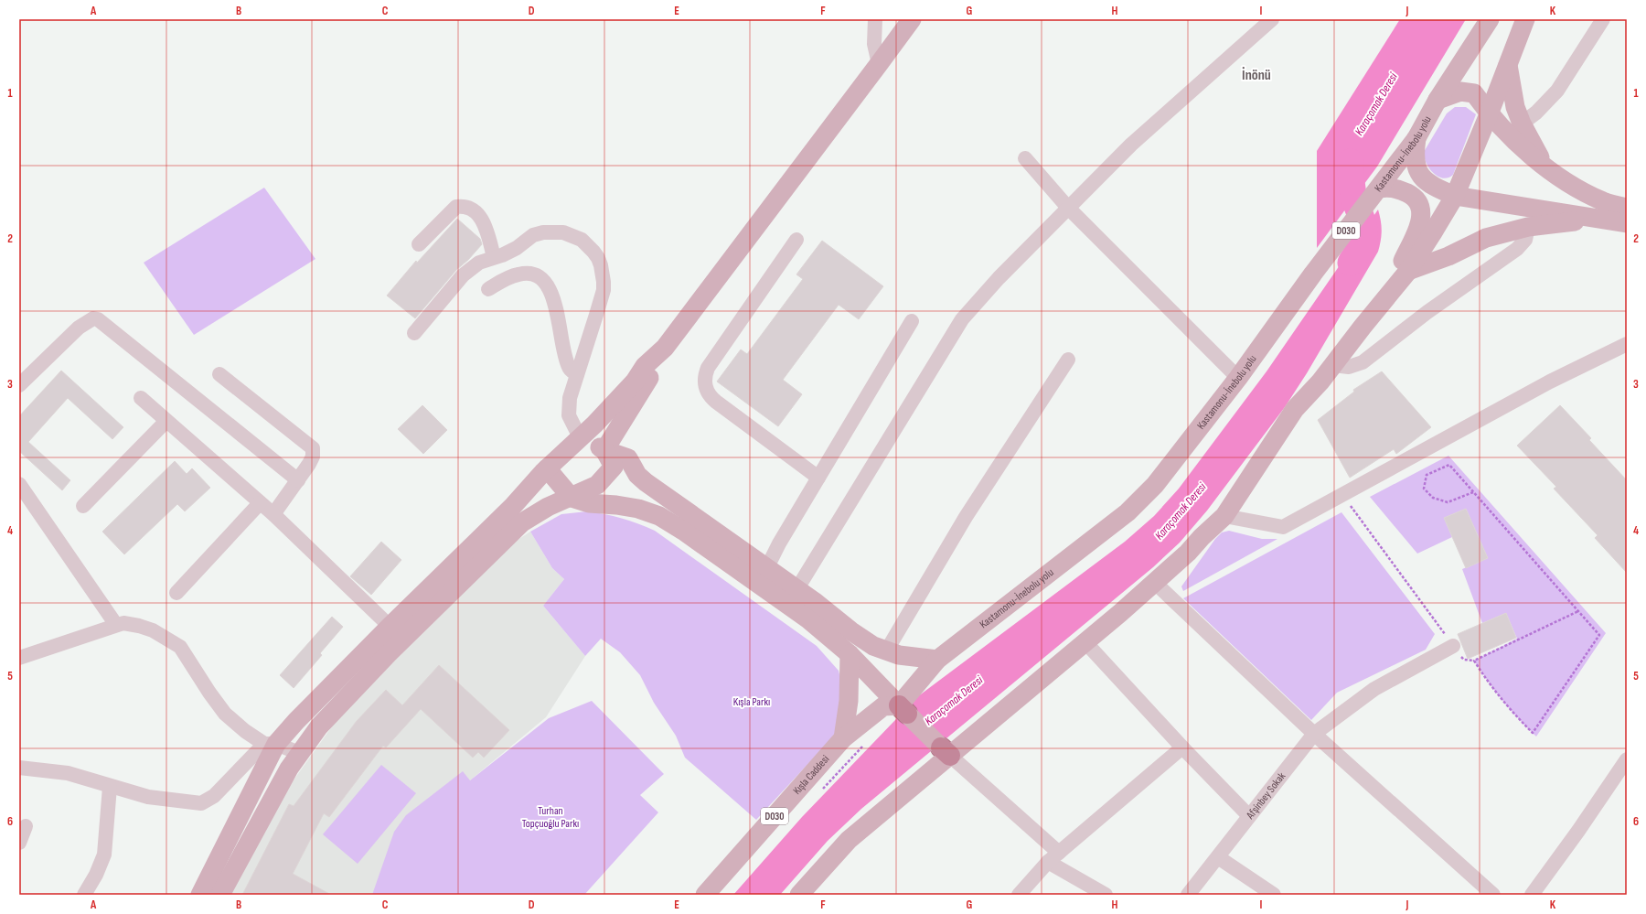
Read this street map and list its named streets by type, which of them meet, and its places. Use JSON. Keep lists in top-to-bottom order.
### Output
{
  "streets": {
    "main road": ["Kastamonu-İnebolu yolu", "D030", "Kışla Caddesi"],
    "street": ["Afşinbey Sokak"]
  },
  "crossings": [
    ["Kastamonu-İnebolu yolu", "Kışla Caddesi"]
  ],
  "districts": ["İnönü"],
  "water": ["Karaçomak Deresi"],
  "parks": ["Kışla Parkı", "Turhan Topçuoğlu Parkı"],
  "grid": {
    "columns": [
      "A",
      "B",
      "C",
      "D",
      "E",
      "F",
      "G",
      "H",
      "I",
      "J",
      "K"
    ],
    "rows": [
      "1",
      "2",
      "3",
      "4",
      "5",
      "6"
    ]
  }
}
